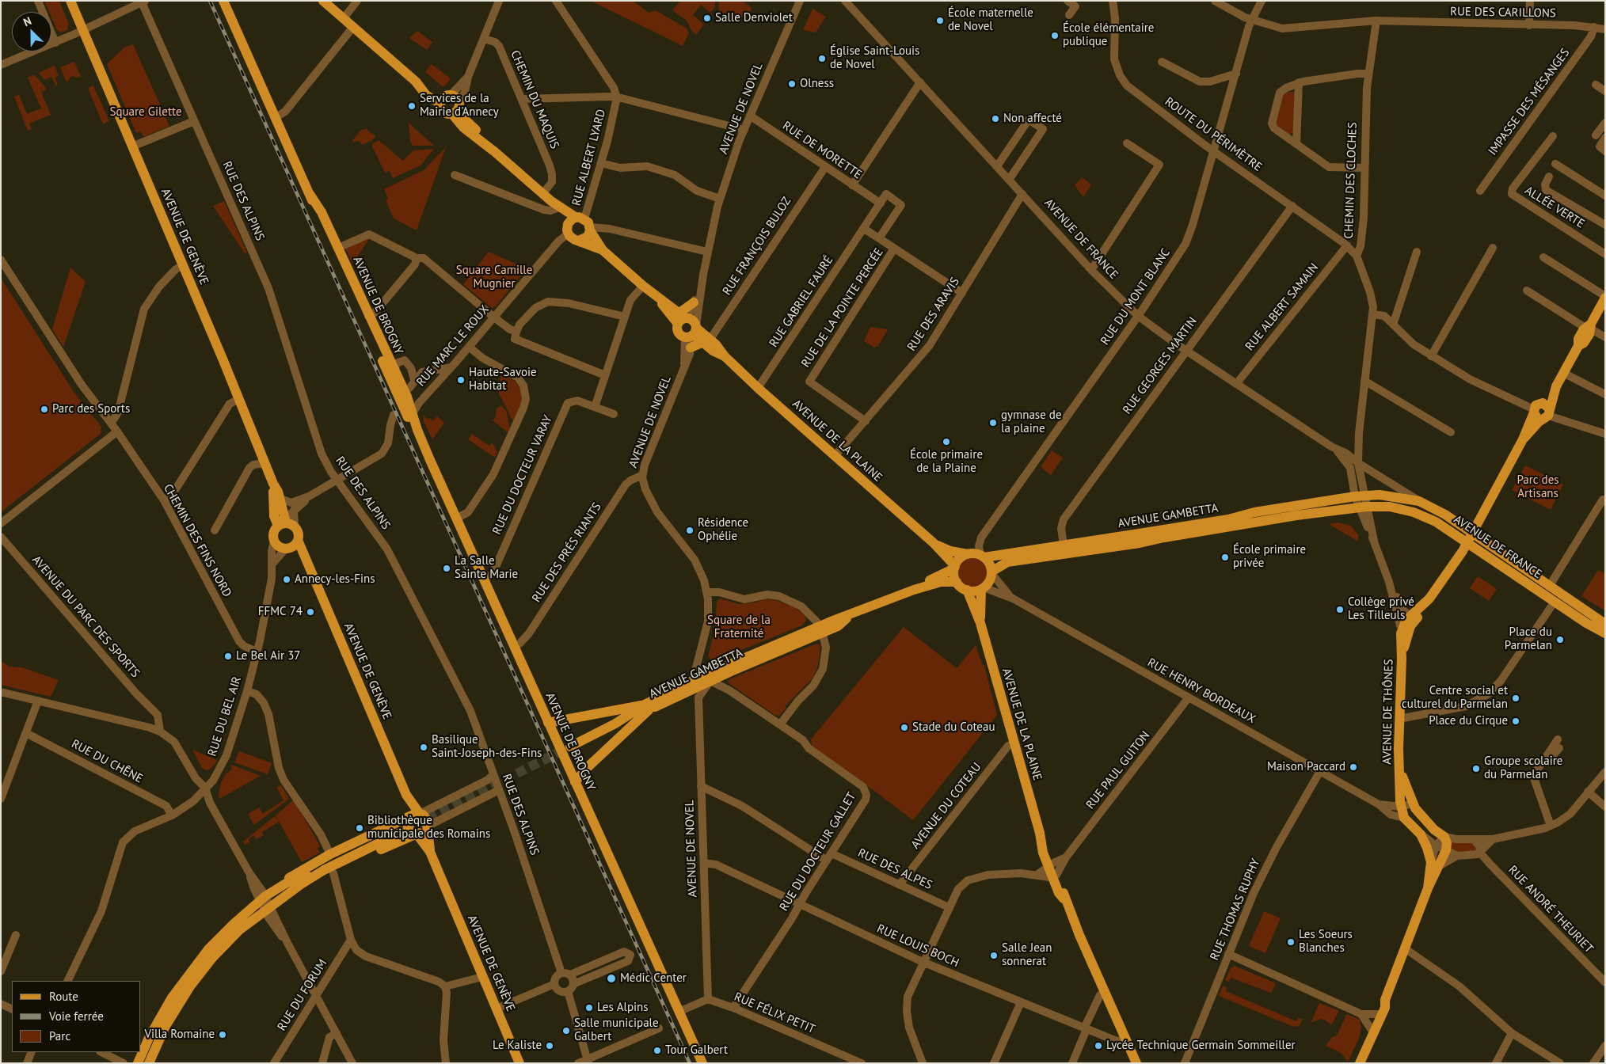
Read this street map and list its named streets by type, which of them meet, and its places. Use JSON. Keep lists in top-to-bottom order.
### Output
{
  "streets": {
    "main road": [
      "AVENUE DE GENÈVE",
      "AVENUE DE FRANCE",
      "AVENUE DE BROGNY",
      "AVENUE DE LA PLAINE",
      "AVENUE GAMBETTA",
      "AVENUE DE THÔNES"
    ],
    "street": [
      "RUE DES CARILLONS",
      "CHEMIN DU MAQUIS",
      "IMPASSE DES MÉSANGES",
      "AVENUE DE NOVEL",
      "ROUTE DU PÉRIMÈTRE",
      "RUE DE MORETTE",
      "RUE ALBERT LYARD",
      "CHEMIN DES CLOCHES",
      "RUE DES ALPINS",
      "ALLÉE VERTE",
      "RUE FRANÇOIS BULOZ",
      "RUE DU MONT BLANC",
      "RUE GABRIEL FAURÉ",
      "RUE ALBERT SAMAIN",
      "RUE DE LA POINTE PERCÉE",
      "RUE DES ARAVIS",
      "RUE MARC LE ROUX",
      "RUE GEORGES MARTIN",
      "RUE DU DOCTEUR VARAY",
      "CHEMIN DES FINS NORD",
      "RUE DES PRÉS RIANTS",
      "AVENUE DU PARC DES SPORTS",
      "RUE HENRY BORDEAUX",
      "RUE DU BEL AIR",
      "RUE DU CHÊNE",
      "RUE PAUL GUITON",
      "AVENUE DU COTEAU",
      "RUE DU DOCTEUR GALLET",
      "RUE DES ALPES",
      "RUE THOMAS RUPHY",
      "RUE ANDRÉ THEURIET",
      "RUE LOUIS BOCH",
      "RUE DU FORUM",
      "RUE FÉLIX PETIT"
    ]
  },
  "crossings": [
    ["RUE DES CARILLONS", "IMPASSE DES MÉSANGES"],
    ["RUE DES CARILLONS", "CHEMIN DES CLOCHES"],
    ["RUE DES CARILLONS", "RUE DU MONT BLANC"],
    ["AVENUE DE NOVEL", "RUE DE MORETTE"],
    ["AVENUE DE NOVEL", "AVENUE DE LA PLAINE"],
    ["AVENUE DE NOVEL", "AVENUE GAMBETTA"],
    ["AVENUE DE NOVEL", "RUE DES PRÉS RIANTS"],
    ["AVENUE DE NOVEL", "RUE DES ALPES"],
    ["AVENUE DE NOVEL", "RUE LOUIS BOCH"],
    ["AVENUE DE NOVEL", "RUE FÉLIX PETIT"],
    ["ROUTE DU PÉRIMÈTRE", "CHEMIN DES CLOCHES"],
    ["ROUTE DU PÉRIMÈTRE", "RUE DU MONT BLANC"],
    ["ROUTE DU PÉRIMÈTRE", "RUE ALBERT SAMAIN"],
    ["ROUTE DU PÉRIMÈTRE", "RUE GEORGES MARTIN"],
    ["RUE DE MORETTE", "RUE FRANÇOIS BULOZ"],
    ["CHEMIN DES CLOCHES", "AVENUE DE FRANCE"],
    ["CHEMIN DES CLOCHES", "AVENUE GAMBETTA"],
    ["CHEMIN DES CLOCHES", "AVENUE DE THÔNES"],
    ["AVENUE DE GENÈVE", "RUE DU BEL AIR"],
    ["AVENUE DE FRANCE", "RUE DU MONT BLANC"],
    ["AVENUE DE FRANCE", "RUE ALBERT SAMAIN"],
    ["AVENUE DE FRANCE", "RUE DES ARAVIS"],
    ["AVENUE DE FRANCE", "RUE GEORGES MARTIN"],
    ["AVENUE DE FRANCE", "AVENUE GAMBETTA"],
    ["AVENUE DE FRANCE", "AVENUE DE THÔNES"],
    ["RUE FRANÇOIS BULOZ", "AVENUE DE LA PLAINE"],
    ["RUE DU MONT BLANC", "AVENUE DE LA PLAINE"],
    ["RUE DU MONT BLANC", "AVENUE GAMBETTA"],
    ["RUE DU MONT BLANC", "RUE HENRY BORDEAUX"],
    ["RUE GABRIEL FAURÉ", "AVENUE DE LA PLAINE"],
    ["AVENUE DE BROGNY", "RUE MARC LE ROUX"],
    ["AVENUE DE BROGNY", "RUE DU DOCTEUR VARAY"],
    ["AVENUE DE BROGNY", "RUE DES PRÉS RIANTS"],
    ["RUE DE LA POINTE PERCÉE", "RUE DES ARAVIS"],
    ["RUE DES ARAVIS", "AVENUE DE LA PLAINE"],
    ["RUE GEORGES MARTIN", "AVENUE GAMBETTA"],
    ["AVENUE DE LA PLAINE", "AVENUE GAMBETTA"],
    ["AVENUE DE LA PLAINE", "RUE HENRY BORDEAUX"],
    ["AVENUE DE LA PLAINE", "RUE PAUL GUITON"],
    ["AVENUE DE LA PLAINE", "AVENUE DU COTEAU"],
    ["AVENUE DE LA PLAINE", "RUE LOUIS BOCH"],
    ["AVENUE GAMBETTA", "RUE HENRY BORDEAUX"],
    ["AVENUE GAMBETTA", "RUE DU DOCTEUR GALLET"],
    ["CHEMIN DES FINS NORD", "RUE DU BEL AIR"],
    ["RUE HENRY BORDEAUX", "AVENUE DE THÔNES"],
    ["RUE HENRY BORDEAUX", "RUE PAUL GUITON"],
    ["RUE HENRY BORDEAUX", "RUE THOMAS RUPHY"],
    ["RUE DU BEL AIR", "RUE DU CHÊNE"],
    ["AVENUE DU COTEAU", "RUE DES ALPES"],
    ["RUE DU DOCTEUR GALLET", "RUE DES ALPES"],
    ["RUE DU DOCTEUR GALLET", "RUE LOUIS BOCH"],
    ["RUE DU DOCTEUR GALLET", "RUE FÉLIX PETIT"]
  ],
  "parks": [
    "Square Gilette",
    "Square Camille Mugnier",
    "Parc des Artisans",
    "Square de la Fraternité"
  ],
  "places": [
    "Salle Denviolet",
    "École maternelle de Novel",
    "École élémentaire publique",
    "Église Saint-Louis de Novel",
    "Olness",
    "Services de la Mairie d'Annecy",
    "Non affecté",
    "Haute-Savoie Habitat",
    "Parc des Sports",
    "gymnase de la plaine",
    "École primaire de la Plaine",
    "Résidence Ophélie",
    "École primaire privée",
    "La Salle Sainte Marie",
    "Annecy-les-Fins",
    "Collège privé Les Tilleuls",
    "FFMC 74",
    "Place du Parmelan",
    "Le Bel Air 37",
    "Centre social et culturel du Parmelan",
    "Place du Cirque",
    "Stade du Coteau",
    "Basilique Saint-Joseph-des-Fins",
    "Maison Paccard",
    "Groupe scolaire du Parmelan",
    "Bibliothèque municipale des Romains",
    "Les Soeurs Blanches",
    "Salle Jean sonnerat",
    "Médic Center",
    "Les Alpins",
    "Salle municipale Galbert",
    "Villa Romaine",
    "Le Kaliste",
    "Lycée Technique Germain Sommeiller",
    "Tour Galbert"
  ],
  "legend": ["Route", "Voie ferrée", "Parc"],
  "north": "top left"
}
